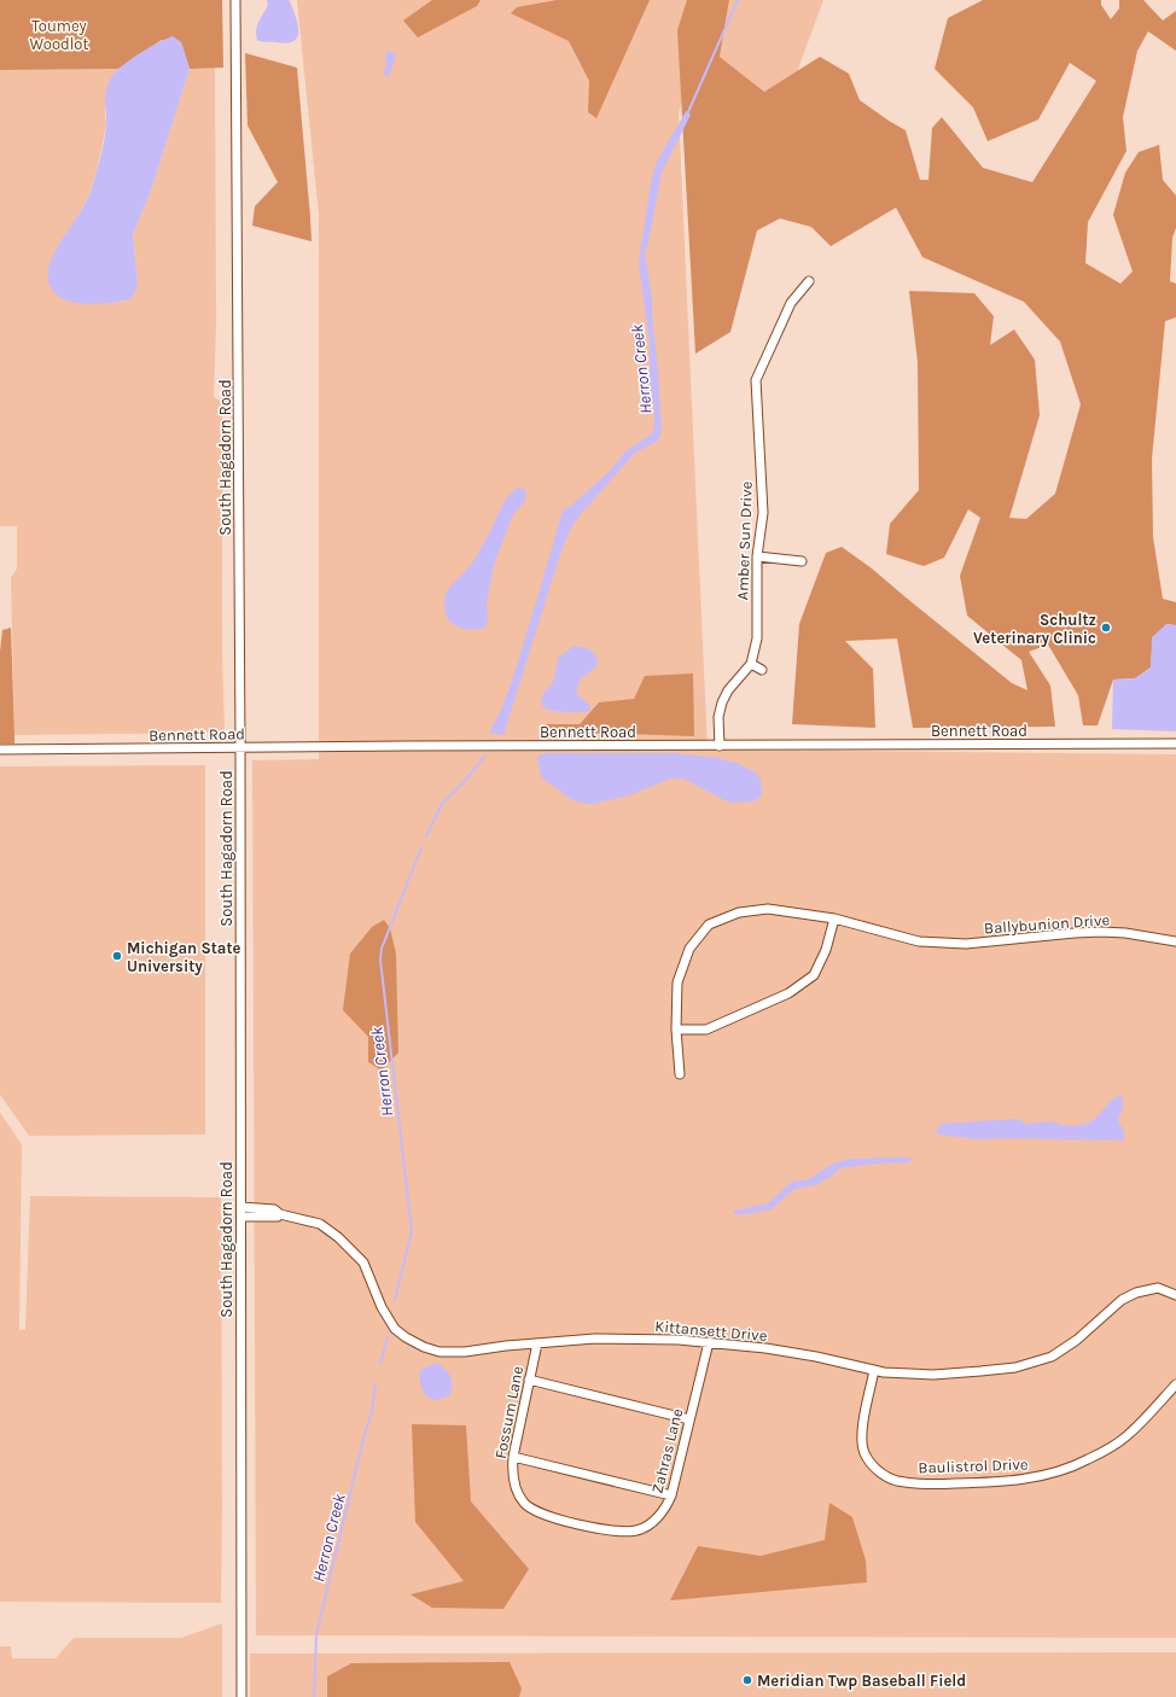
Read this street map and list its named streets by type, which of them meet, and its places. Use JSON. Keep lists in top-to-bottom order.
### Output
{
  "streets": {
    "street": [
      "South Hagadorn Road",
      "Amber Sun Drive",
      "Bennett Road",
      "Ballybunion Drive",
      "Kittansett Drive",
      "Fossum Lane",
      "Zahras Lane",
      "Baulistrol Drive"
    ]
  },
  "crossings": [
    ["South Hagadorn Road", "Bennett Road"],
    ["South Hagadorn Road", "Kittansett Drive"],
    ["Amber Sun Drive", "Bennett Road"],
    ["Kittansett Drive", "Fossum Lane"],
    ["Kittansett Drive", "Zahras Lane"],
    ["Kittansett Drive", "Baulistrol Drive"],
    ["Fossum Lane", "Zahras Lane"]
  ],
  "water": ["Herron Creek"],
  "parks": ["Toumey Woodlot"],
  "places": ["Schultz Veterinary Clinic", "Michigan State University", "Meridian Twp Baseball Field"]
}
